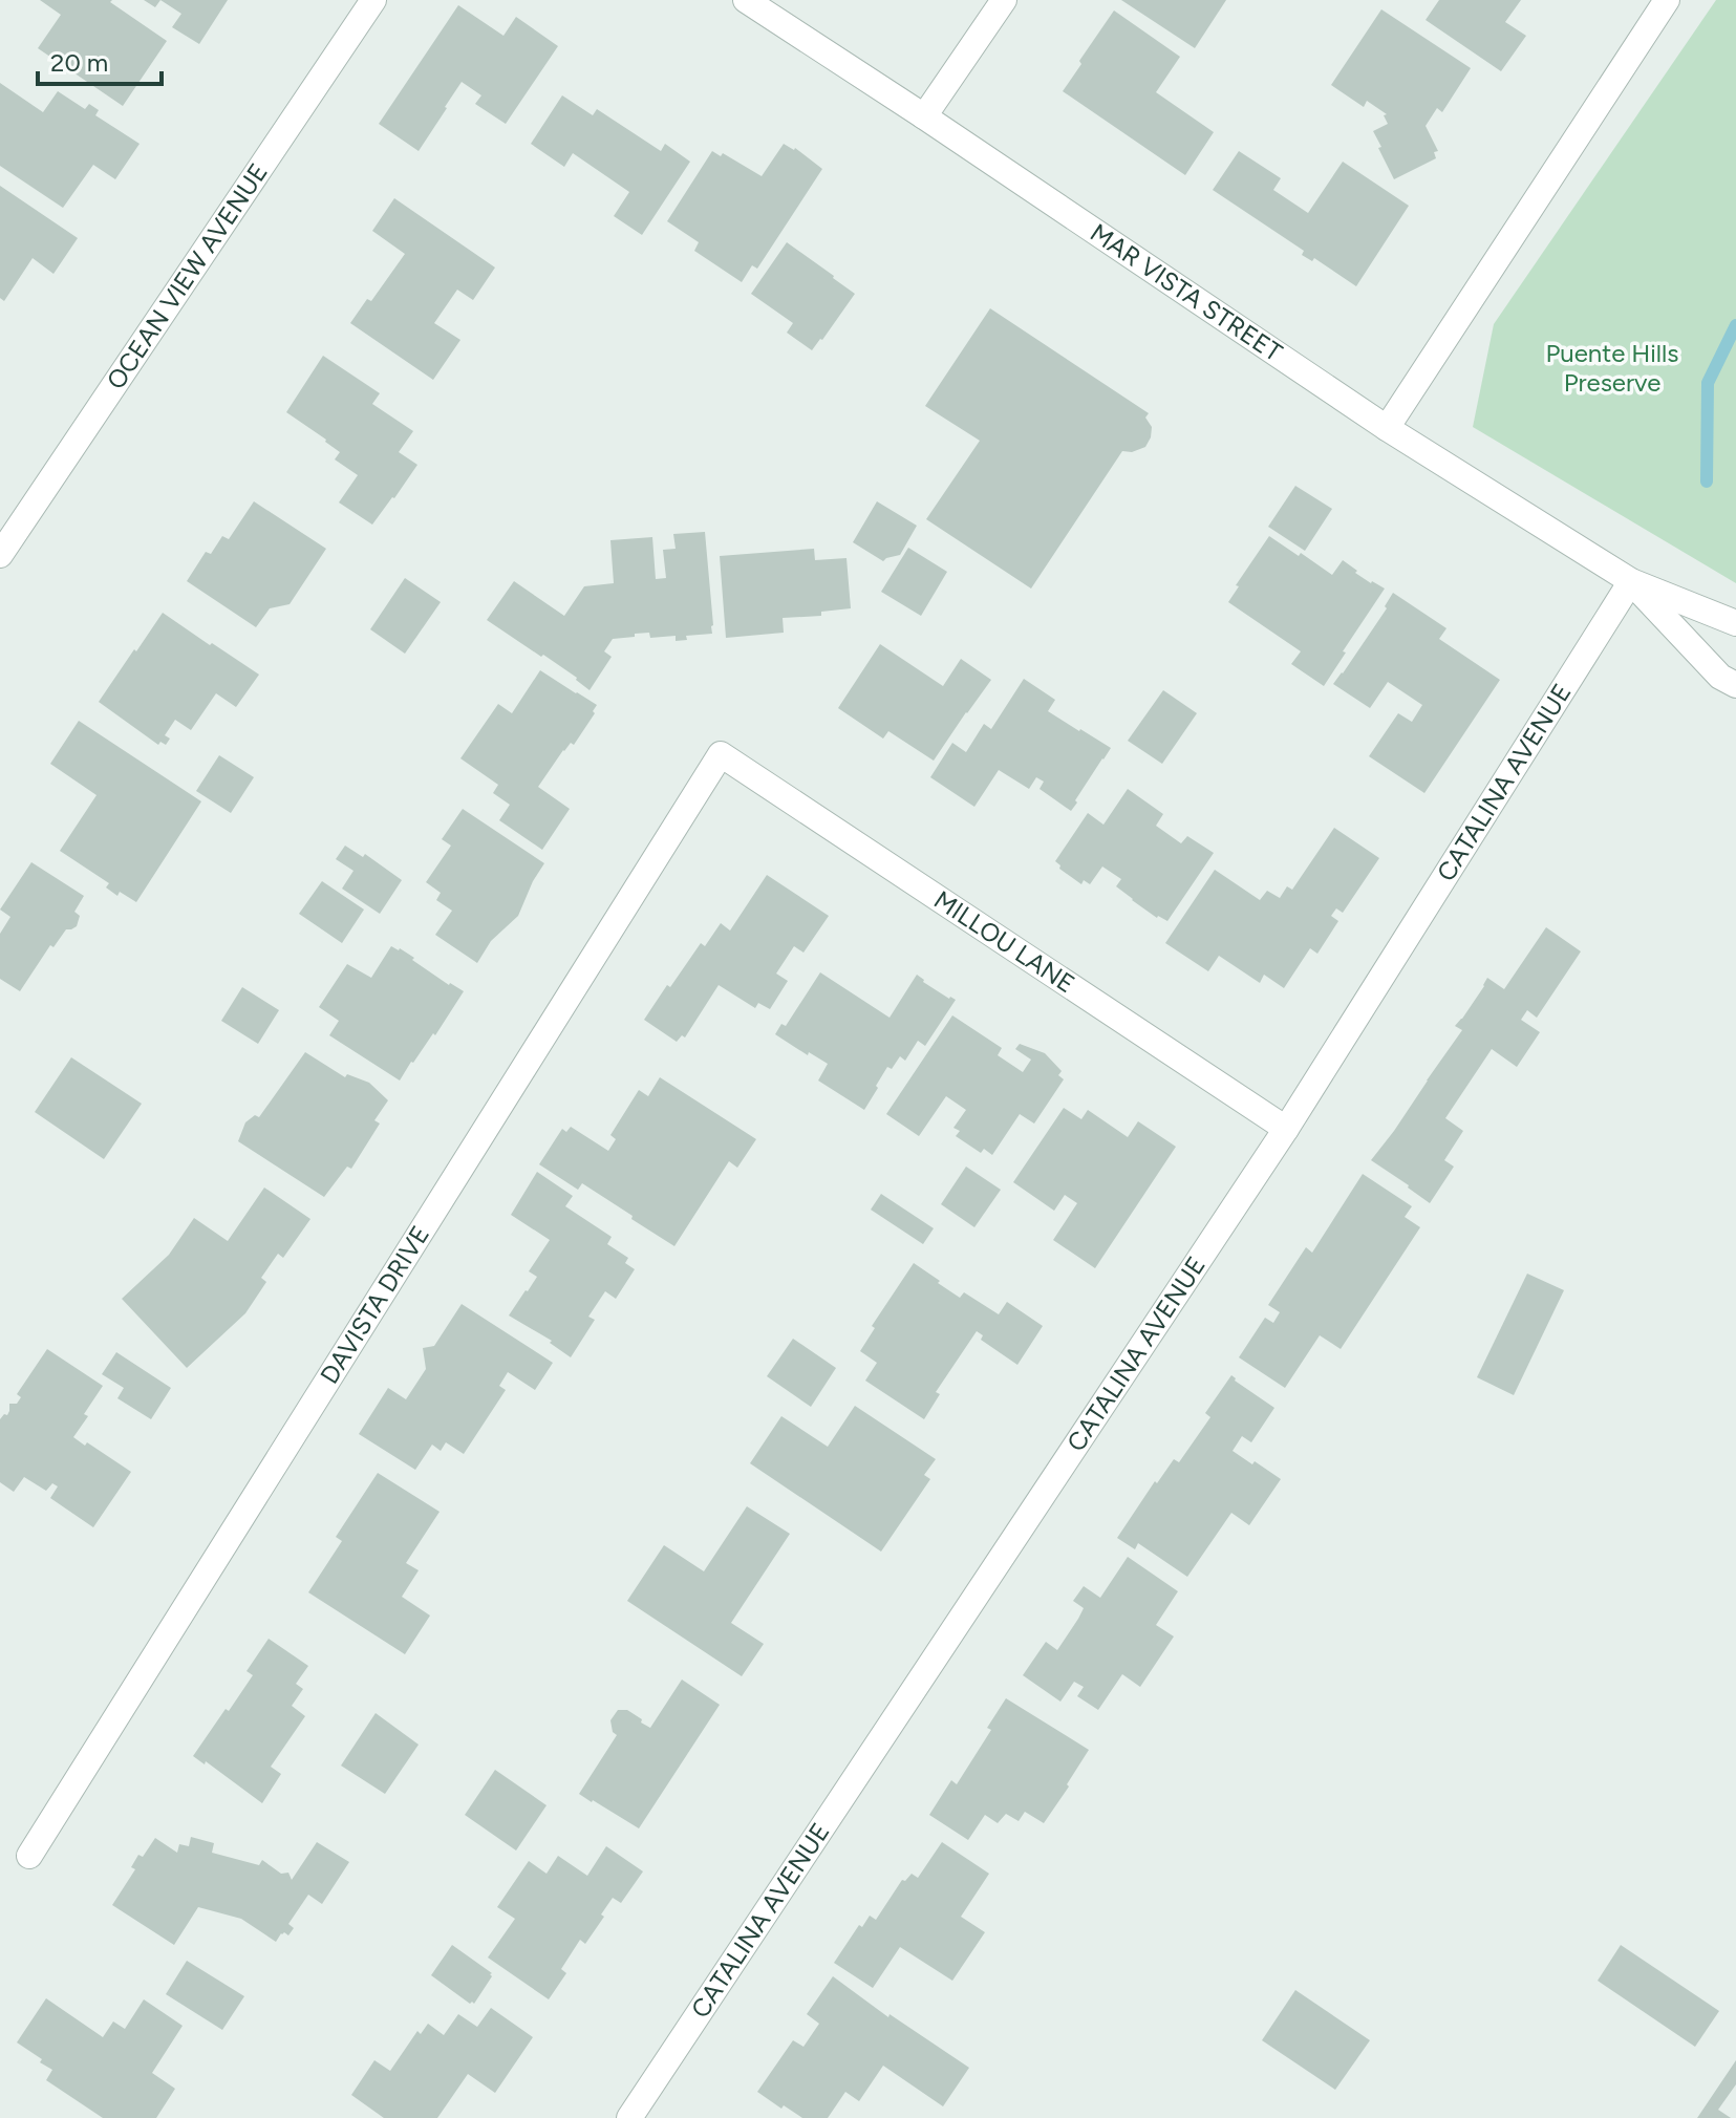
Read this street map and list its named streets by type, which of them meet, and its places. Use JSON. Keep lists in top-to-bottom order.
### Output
{
  "streets": {
    "street": [
      "OCEAN VIEW AVENUE",
      "MAR VISTA STREET",
      "CATALINA AVENUE",
      "MILLOU LANE",
      "DAVISTA DRIVE"
    ]
  },
  "crossings": [
    ["MAR VISTA STREET", "CATALINA AVENUE"],
    ["CATALINA AVENUE", "MILLOU LANE"],
    ["MILLOU LANE", "DAVISTA DRIVE"]
  ],
  "parks": ["Puente Hills Preserve"],
  "scale_bar": "20 m"
}
